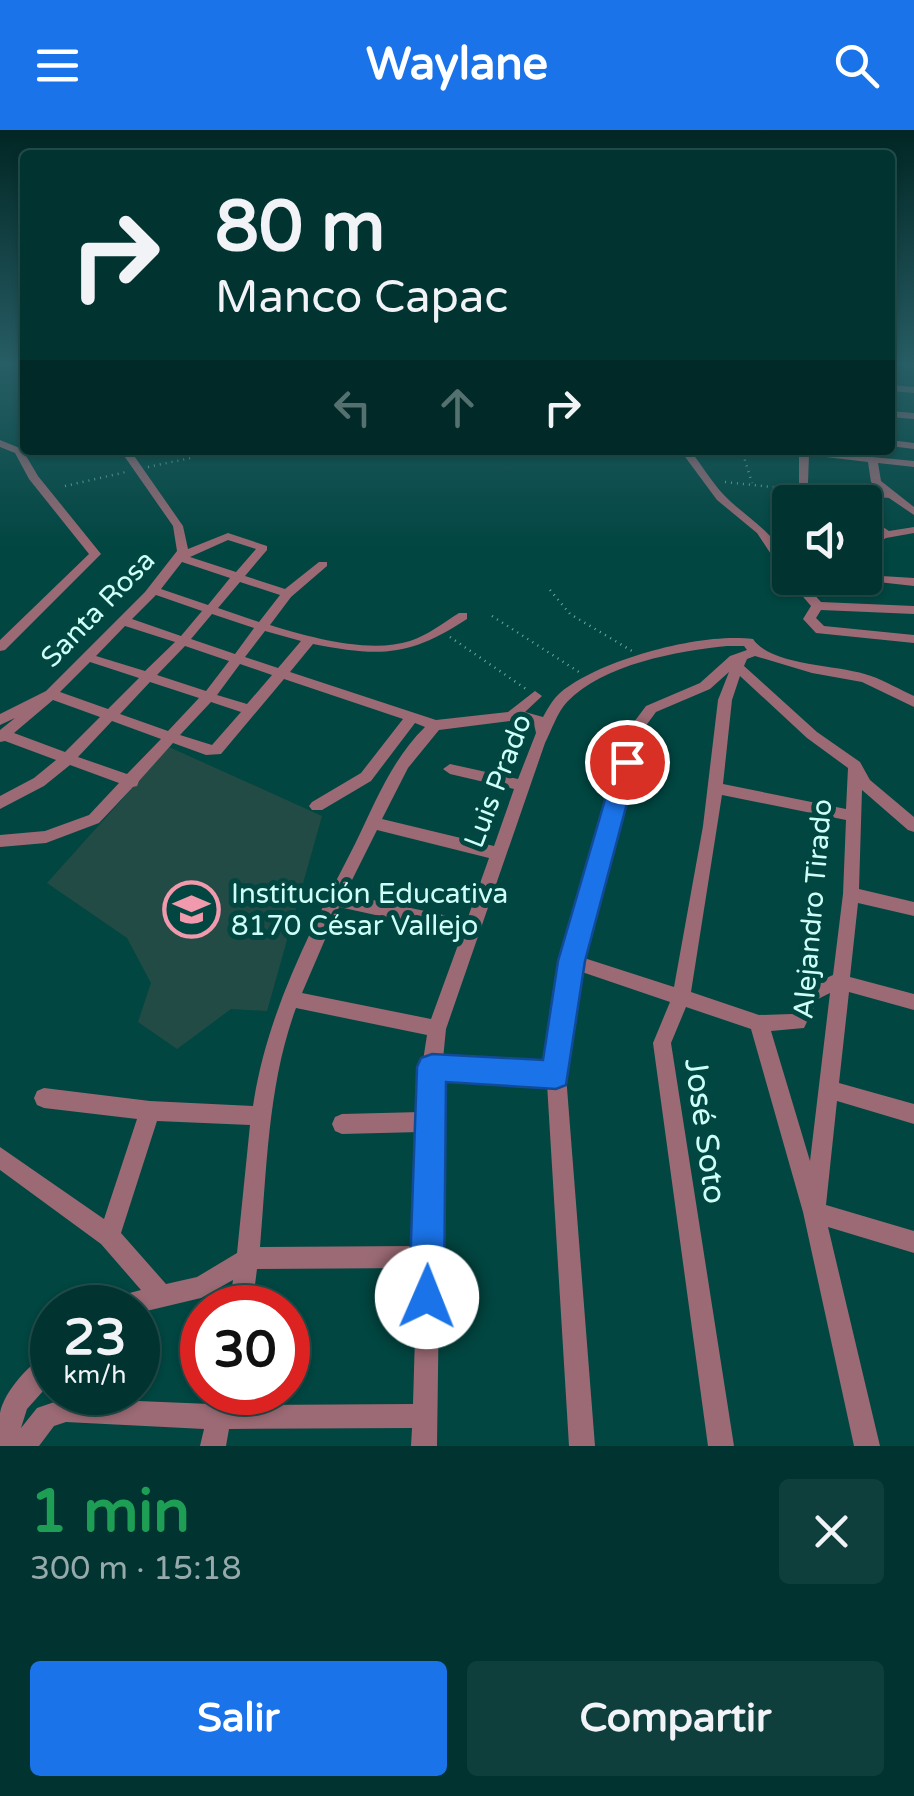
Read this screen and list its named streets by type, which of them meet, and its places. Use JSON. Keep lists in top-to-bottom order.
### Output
{
  "streets": {
    "street": [
      "Santa Rosa",
      "Luis Prado",
      "Alejandro Tirado",
      "José Soto"
    ]
  },
  "crossings": [
    ["Luis Prado", "Alejandro Tirado"],
    ["Luis Prado", "José Soto"],
    ["Alejandro Tirado", "José Soto"]
  ],
  "places": {
    "school or university": ["Institución Educativa 8170 César Vallejo"]
  },
  "page": {
    "header": "Waylane",
    "turn": ["80 m", "Manco Capac"],
    "speed": "23 km/h",
    "limit": "30",
    "heading": ["1 min", "300 m · 15:18"],
    "buttons": ["Salir", "Compartir"]
  }
}
